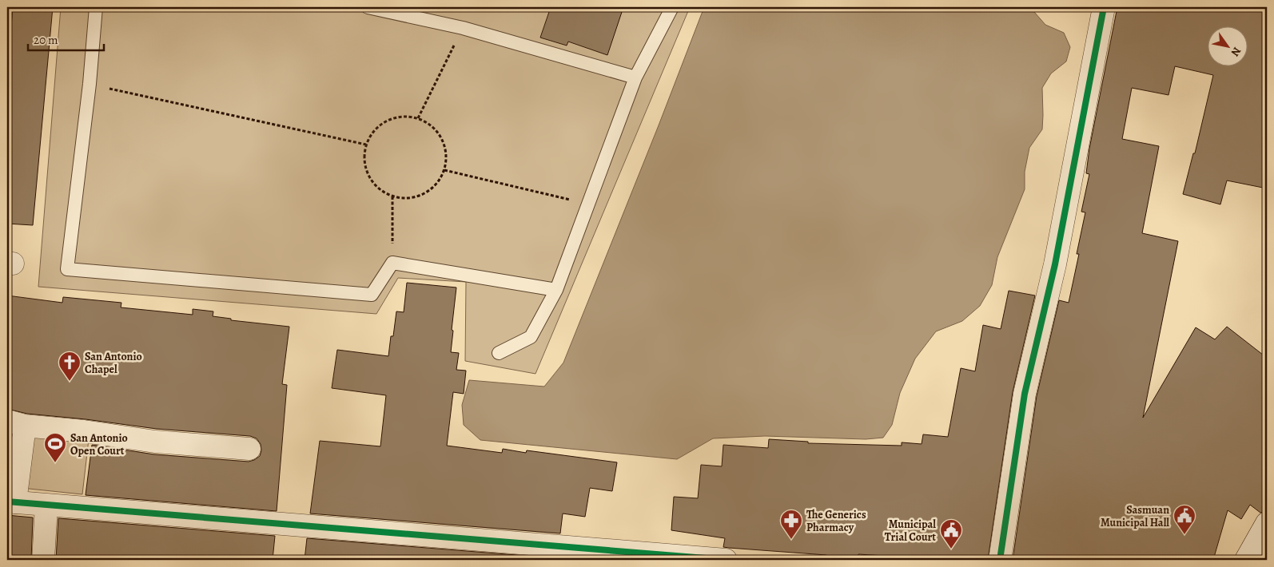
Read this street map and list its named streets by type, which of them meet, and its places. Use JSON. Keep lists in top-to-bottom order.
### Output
{
  "places": {
    "church": ["San Antonio Chapel"],
    "sports": ["San Antonio Open Court"],
    "public building": ["Sasmuan Municipal Hall", "Municipal Trial Court"],
    "pharmacy": ["The Generics Pharmacy"]
  },
  "scale_bar": "20 m",
  "north": "bottom right"
}
